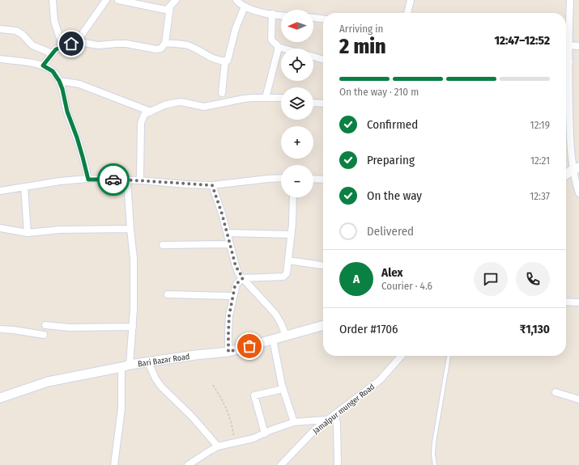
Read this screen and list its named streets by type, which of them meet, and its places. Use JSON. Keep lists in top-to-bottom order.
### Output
{
  "streets": {
    "street": ["Bari Bazar Road", "Jamalpur munger Road"]
  },
  "north": "left",
  "page": {
    "map_buttons": ["+", "−"],
    "heading": ["2 min", "Arriving in", "12:47–12:52"],
    "panel": [
      "Alex",
      "Courier · 4.6",
      "Order #1706",
      "₹1,130"
    ],
    "bar": "On the way · 210 m",
    "list": [
      ["Confirmed", "12:19"],
      ["Preparing", "12:21"],
      ["On the way", "12:37"],
      "Delivered"
    ],
    "round": "A"
  }
}
